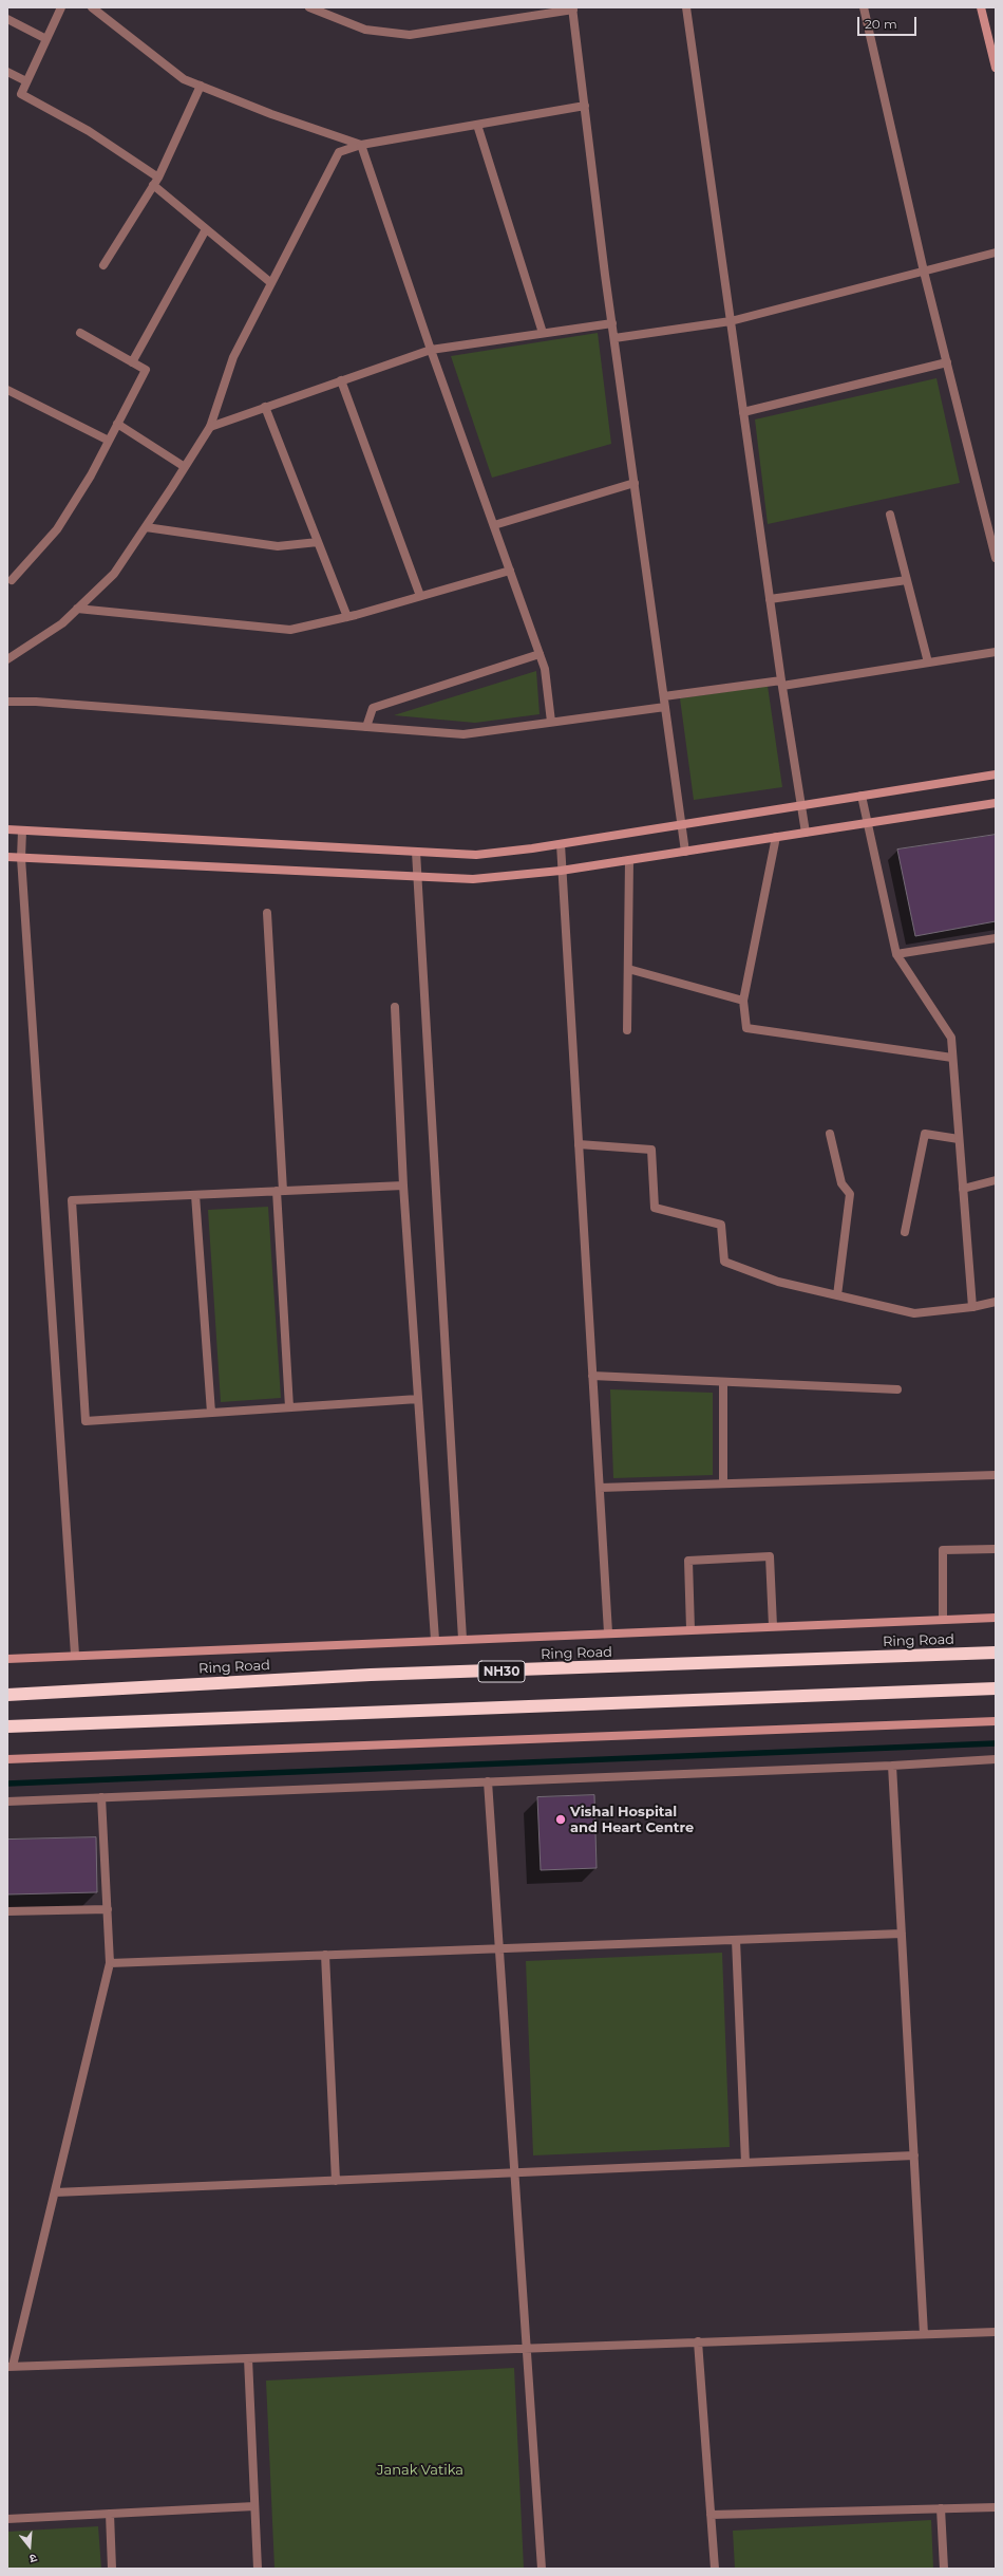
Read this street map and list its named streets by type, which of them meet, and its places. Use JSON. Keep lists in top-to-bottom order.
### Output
{
  "streets": {
    "highway": ["Ring Road", "NH30"]
  },
  "parks": ["Janak Vatika"],
  "places": ["Vishal Hospital and Heart Centre"],
  "scale_bar": "20 m",
  "north": "bottom"
}
